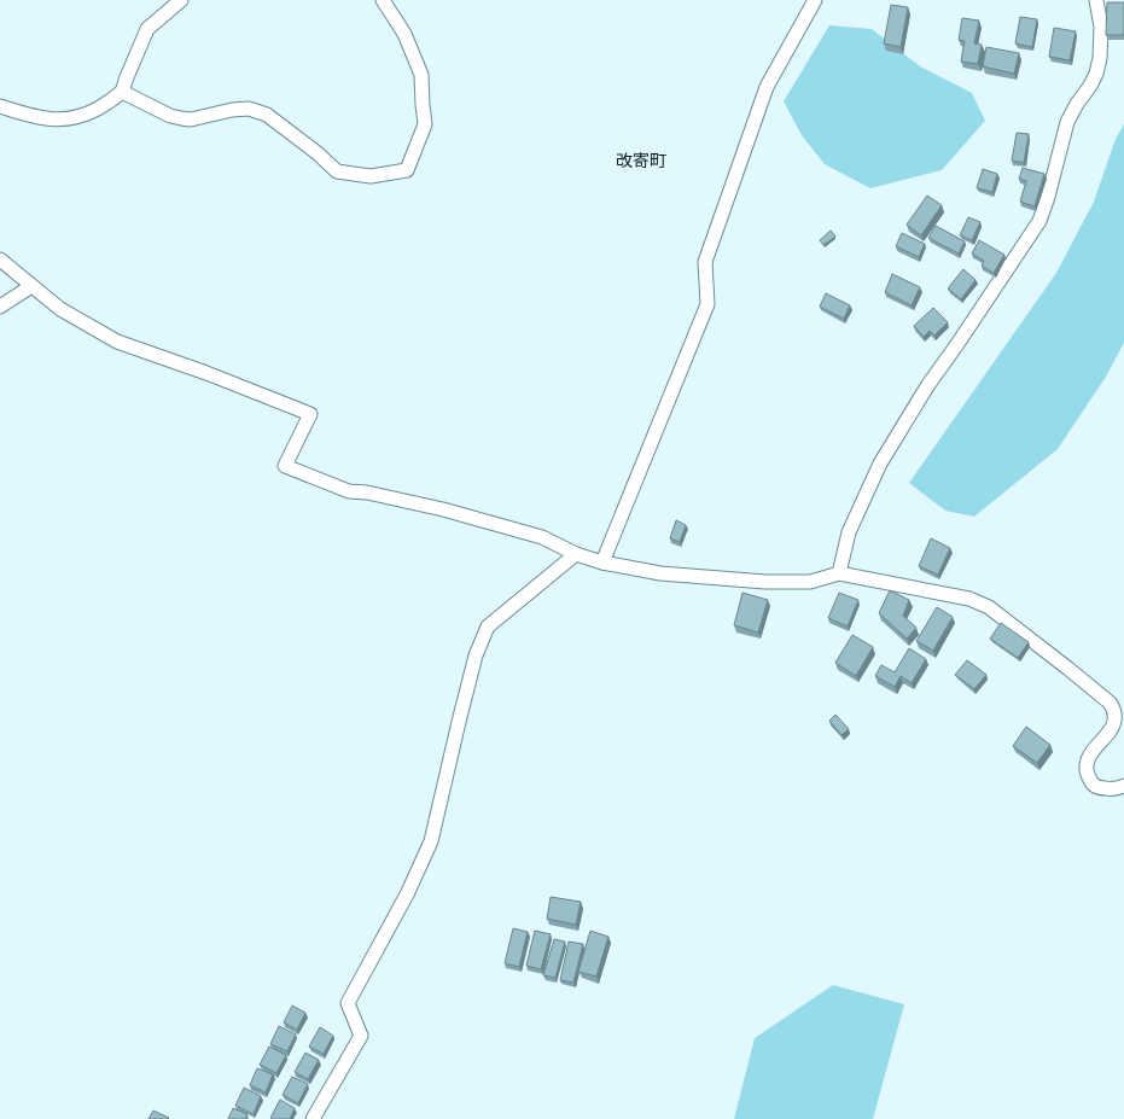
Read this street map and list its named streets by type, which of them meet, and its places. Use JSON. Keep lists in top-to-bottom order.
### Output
{
  "districts": ["改寄町"]
}
